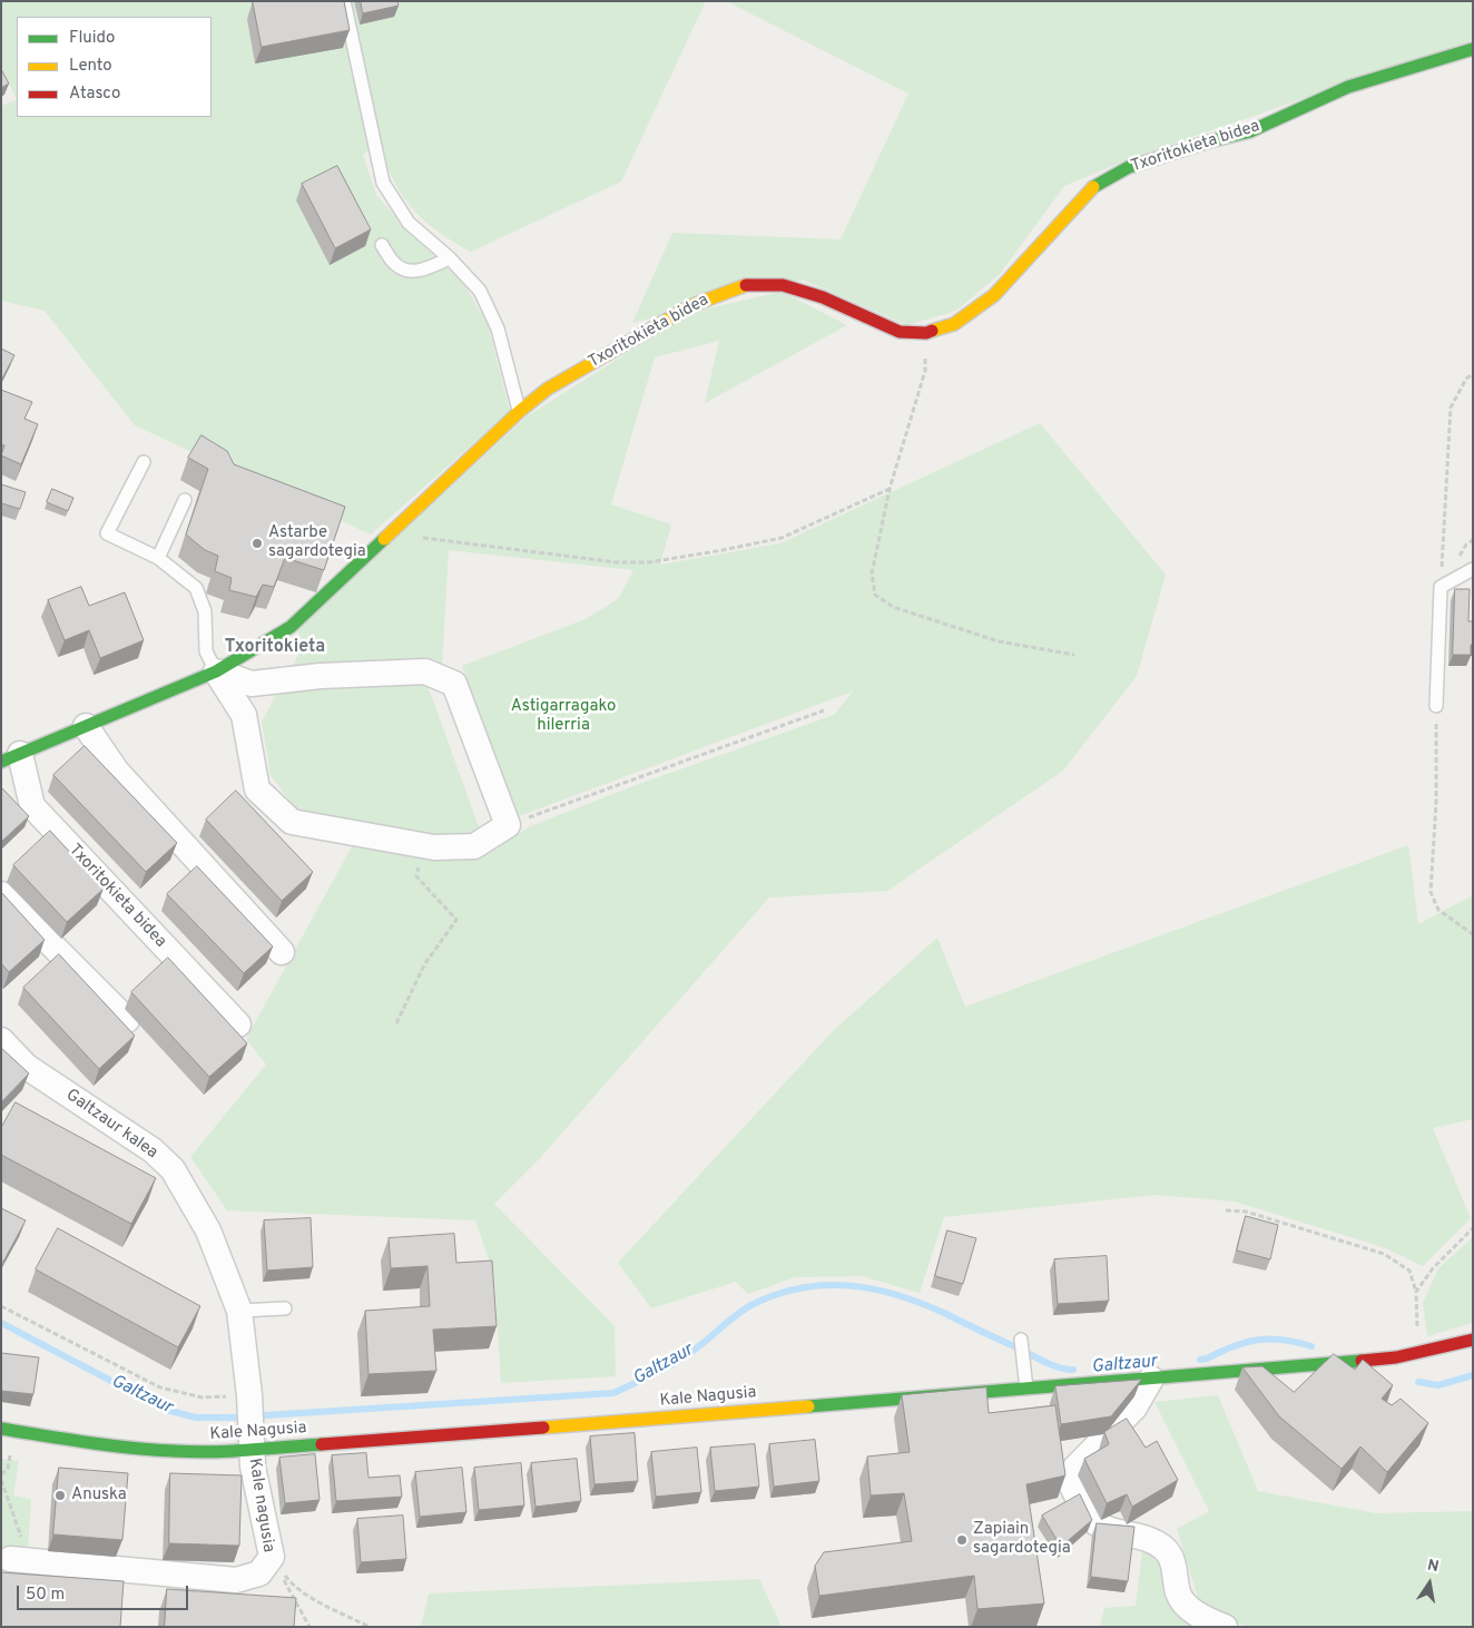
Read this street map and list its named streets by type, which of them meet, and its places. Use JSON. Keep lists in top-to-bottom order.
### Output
{
  "streets": {
    "street": [
      "Txoritokieta bidea",
      "Galtzaur kalea",
      "Kale Nagusia",
      "Kale nagusia"
    ]
  },
  "crossings": [
    ["Galtzaur kalea", "Kale Nagusia"],
    ["Galtzaur kalea", "Kale nagusia"],
    ["Kale Nagusia", "Kale nagusia"]
  ],
  "districts": ["Txoritokieta"],
  "water": ["Galtzaur"],
  "parks": ["Astigarragako hilerria"],
  "places": ["Astarbe sagardotegia", "Anuska", "Zapiain sagardotegia"],
  "legend": ["Fluido", "Lento", "Atasco"],
  "scale_bar": "50 m",
  "north": "top"
}
